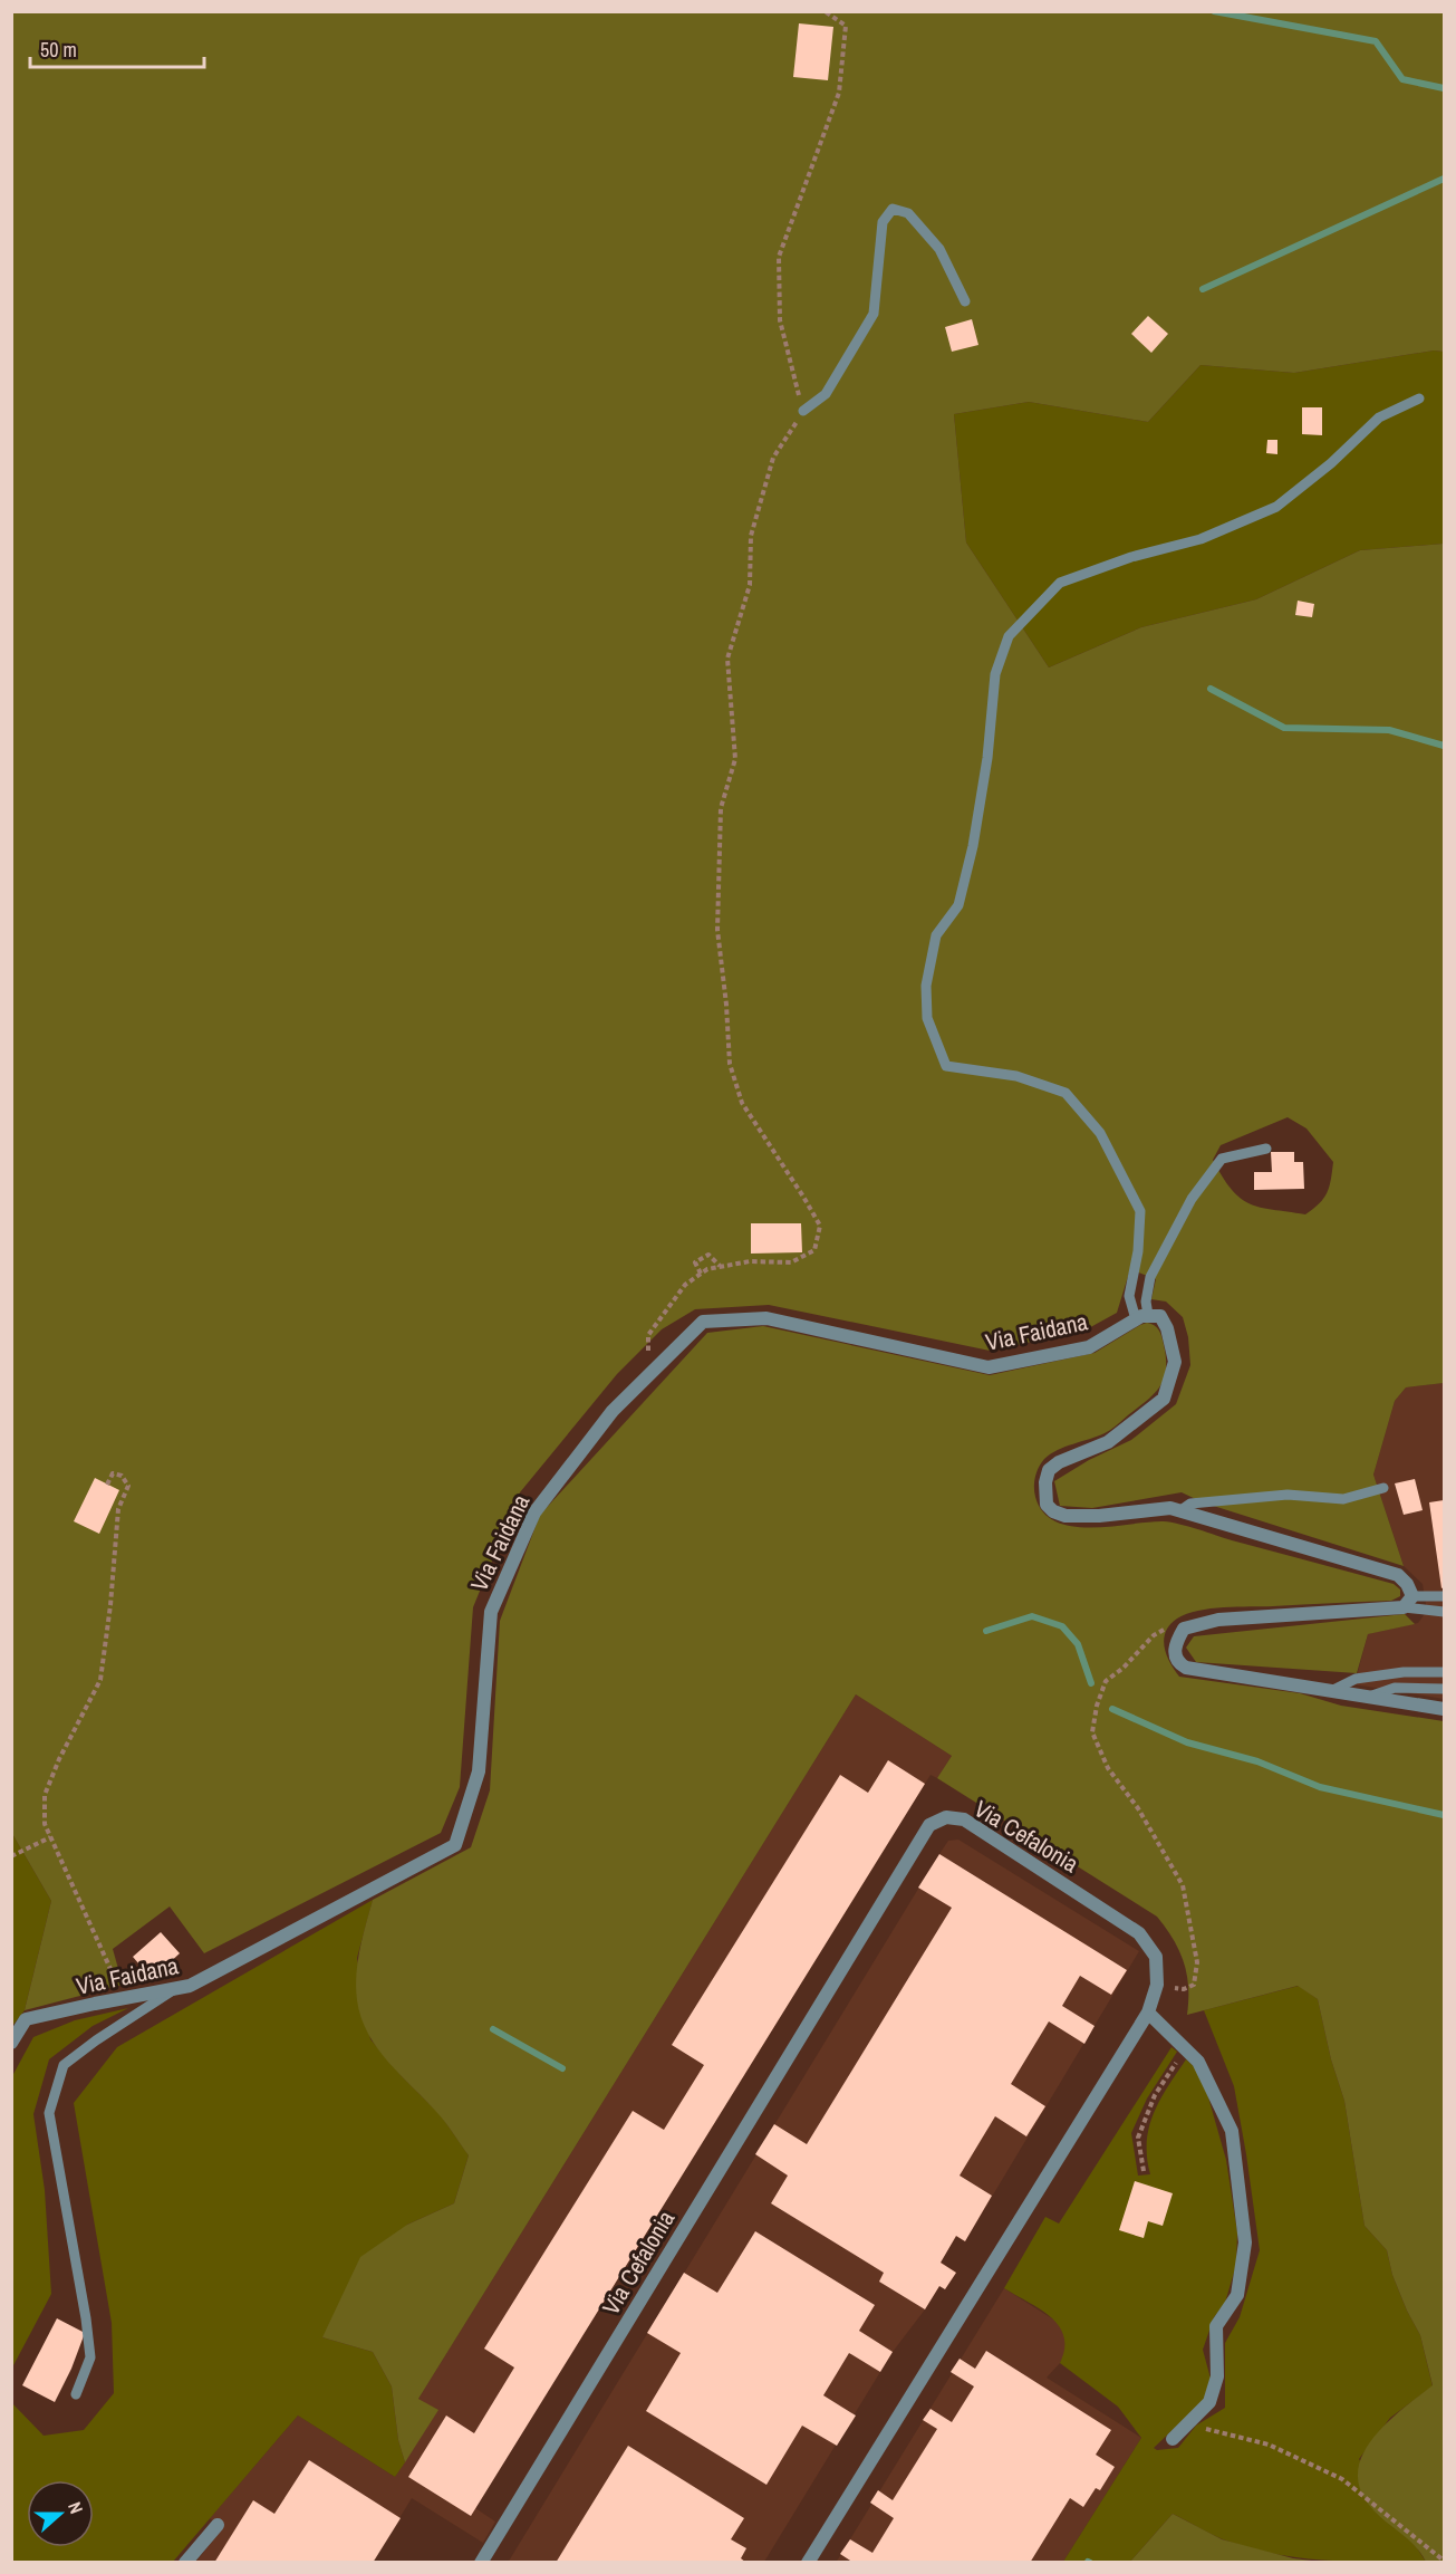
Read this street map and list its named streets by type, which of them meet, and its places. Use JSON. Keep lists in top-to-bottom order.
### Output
{
  "streets": {
    "street": ["Via Faidana", "Via Cefalonia"]
  },
  "scale_bar": "50 m",
  "north": "right"
}
